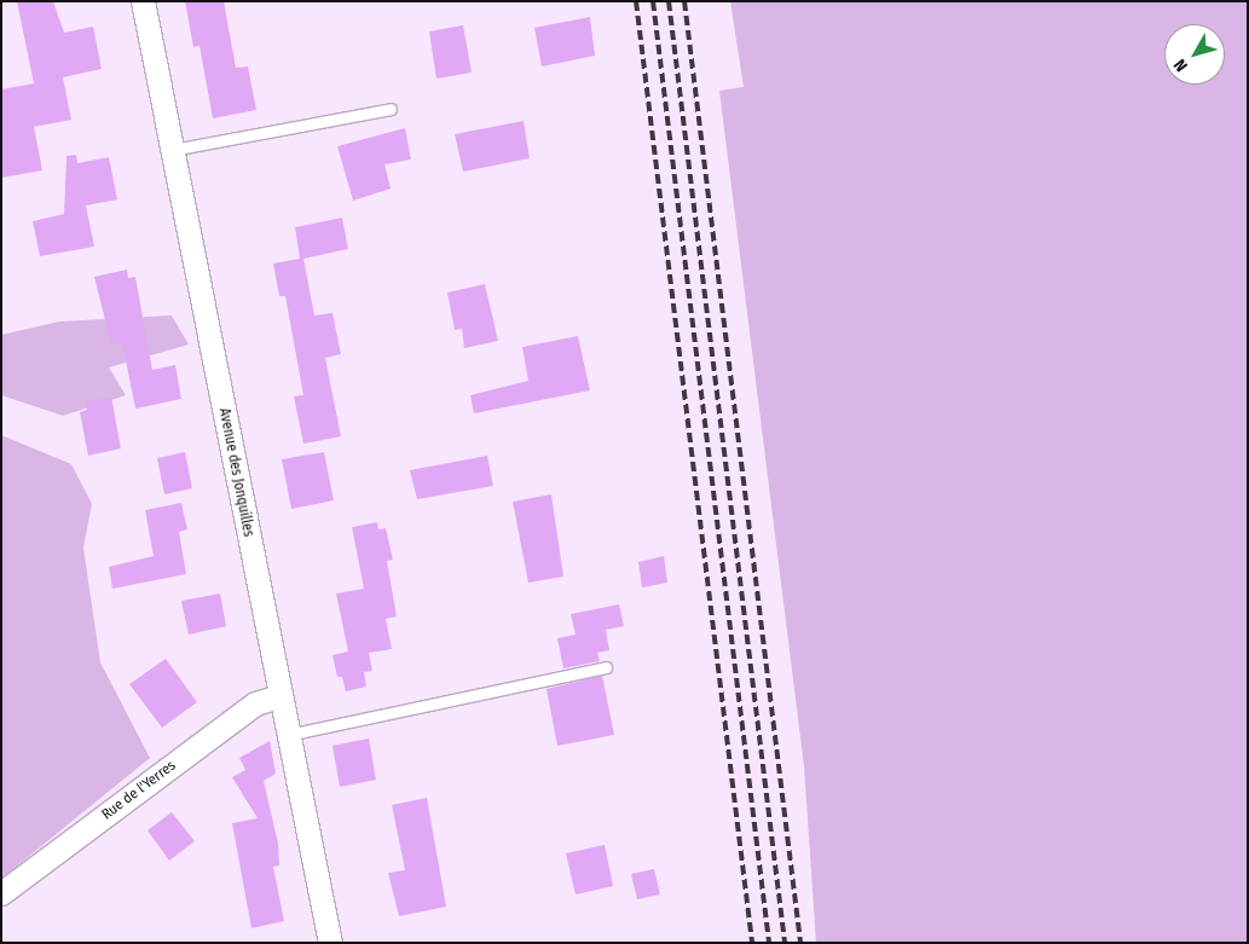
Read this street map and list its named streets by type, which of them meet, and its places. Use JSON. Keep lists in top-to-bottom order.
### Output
{
  "streets": {
    "street": ["Avenue des Jonquilles", "Rue de l'Yerres"]
  },
  "crossings": [
    ["Avenue des Jonquilles", "Rue de l'Yerres"]
  ],
  "north": "bottom left"
}
